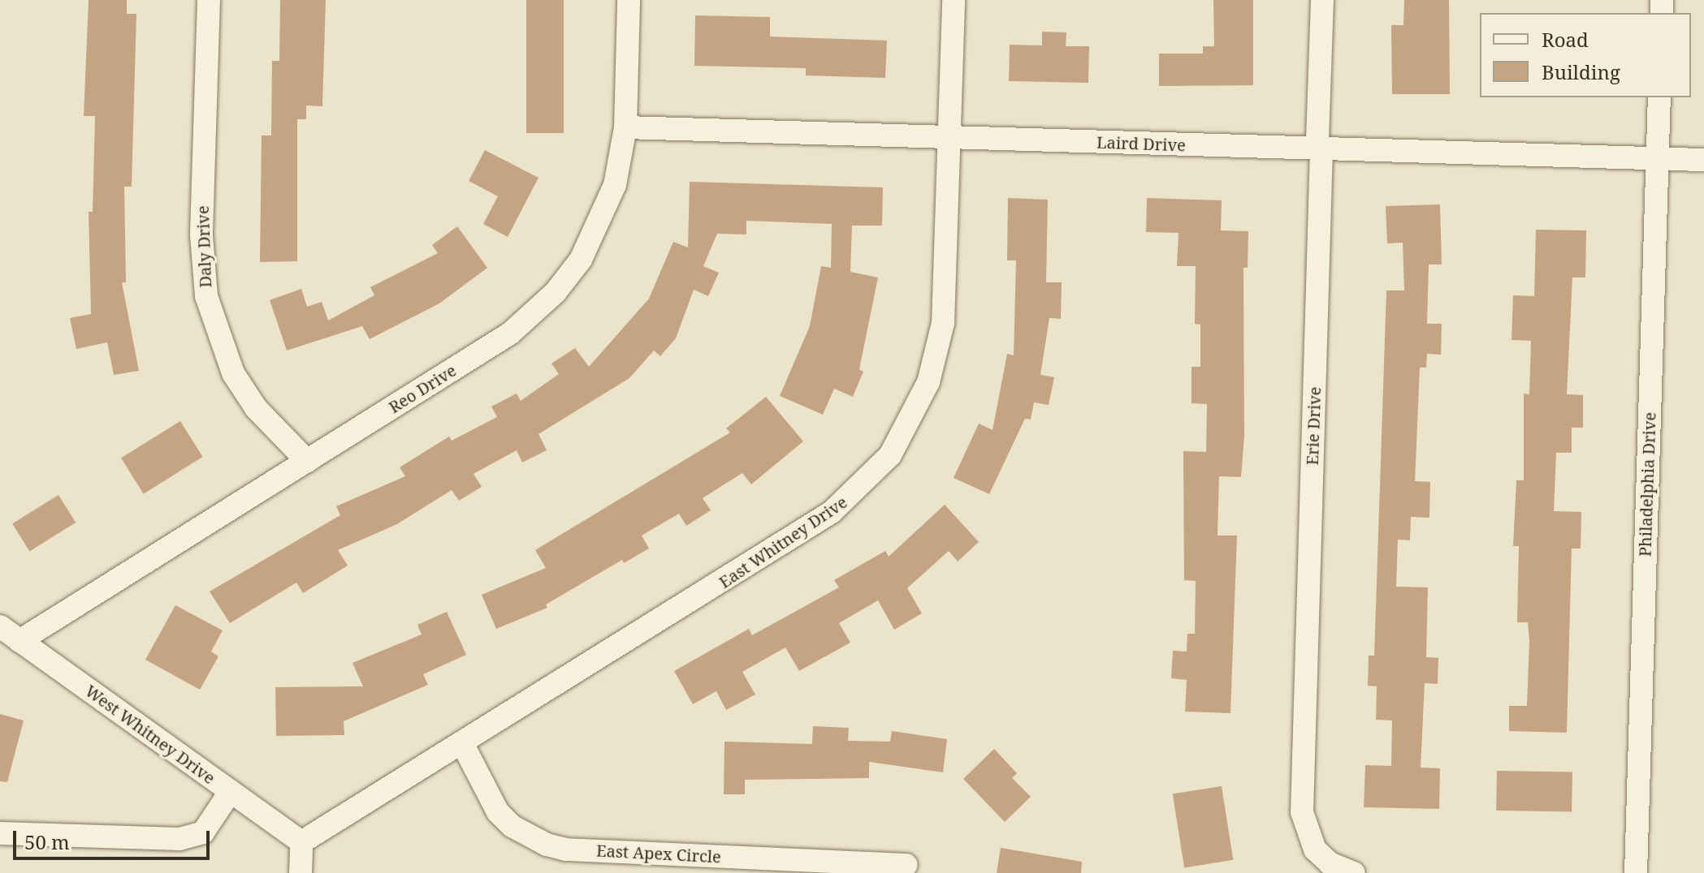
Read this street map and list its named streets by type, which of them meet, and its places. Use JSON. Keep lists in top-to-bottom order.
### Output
{
  "streets": {
    "street": [
      "Laird Drive",
      "Daly Drive",
      "Reo Drive",
      "Erie Drive",
      "Philadelphia Drive",
      "East Whitney Drive",
      "West Whitney Drive",
      "East Apex Circle"
    ]
  },
  "crossings": [
    ["Laird Drive", "Reo Drive"],
    ["Laird Drive", "Erie Drive"],
    ["Laird Drive", "Philadelphia Drive"],
    ["Laird Drive", "East Whitney Drive"],
    ["Daly Drive", "Reo Drive"],
    ["Reo Drive", "West Whitney Drive"],
    ["East Whitney Drive", "West Whitney Drive"],
    ["East Whitney Drive", "East Apex Circle"]
  ],
  "legend": ["Road", "Building"],
  "scale_bar": "50 m"
}
